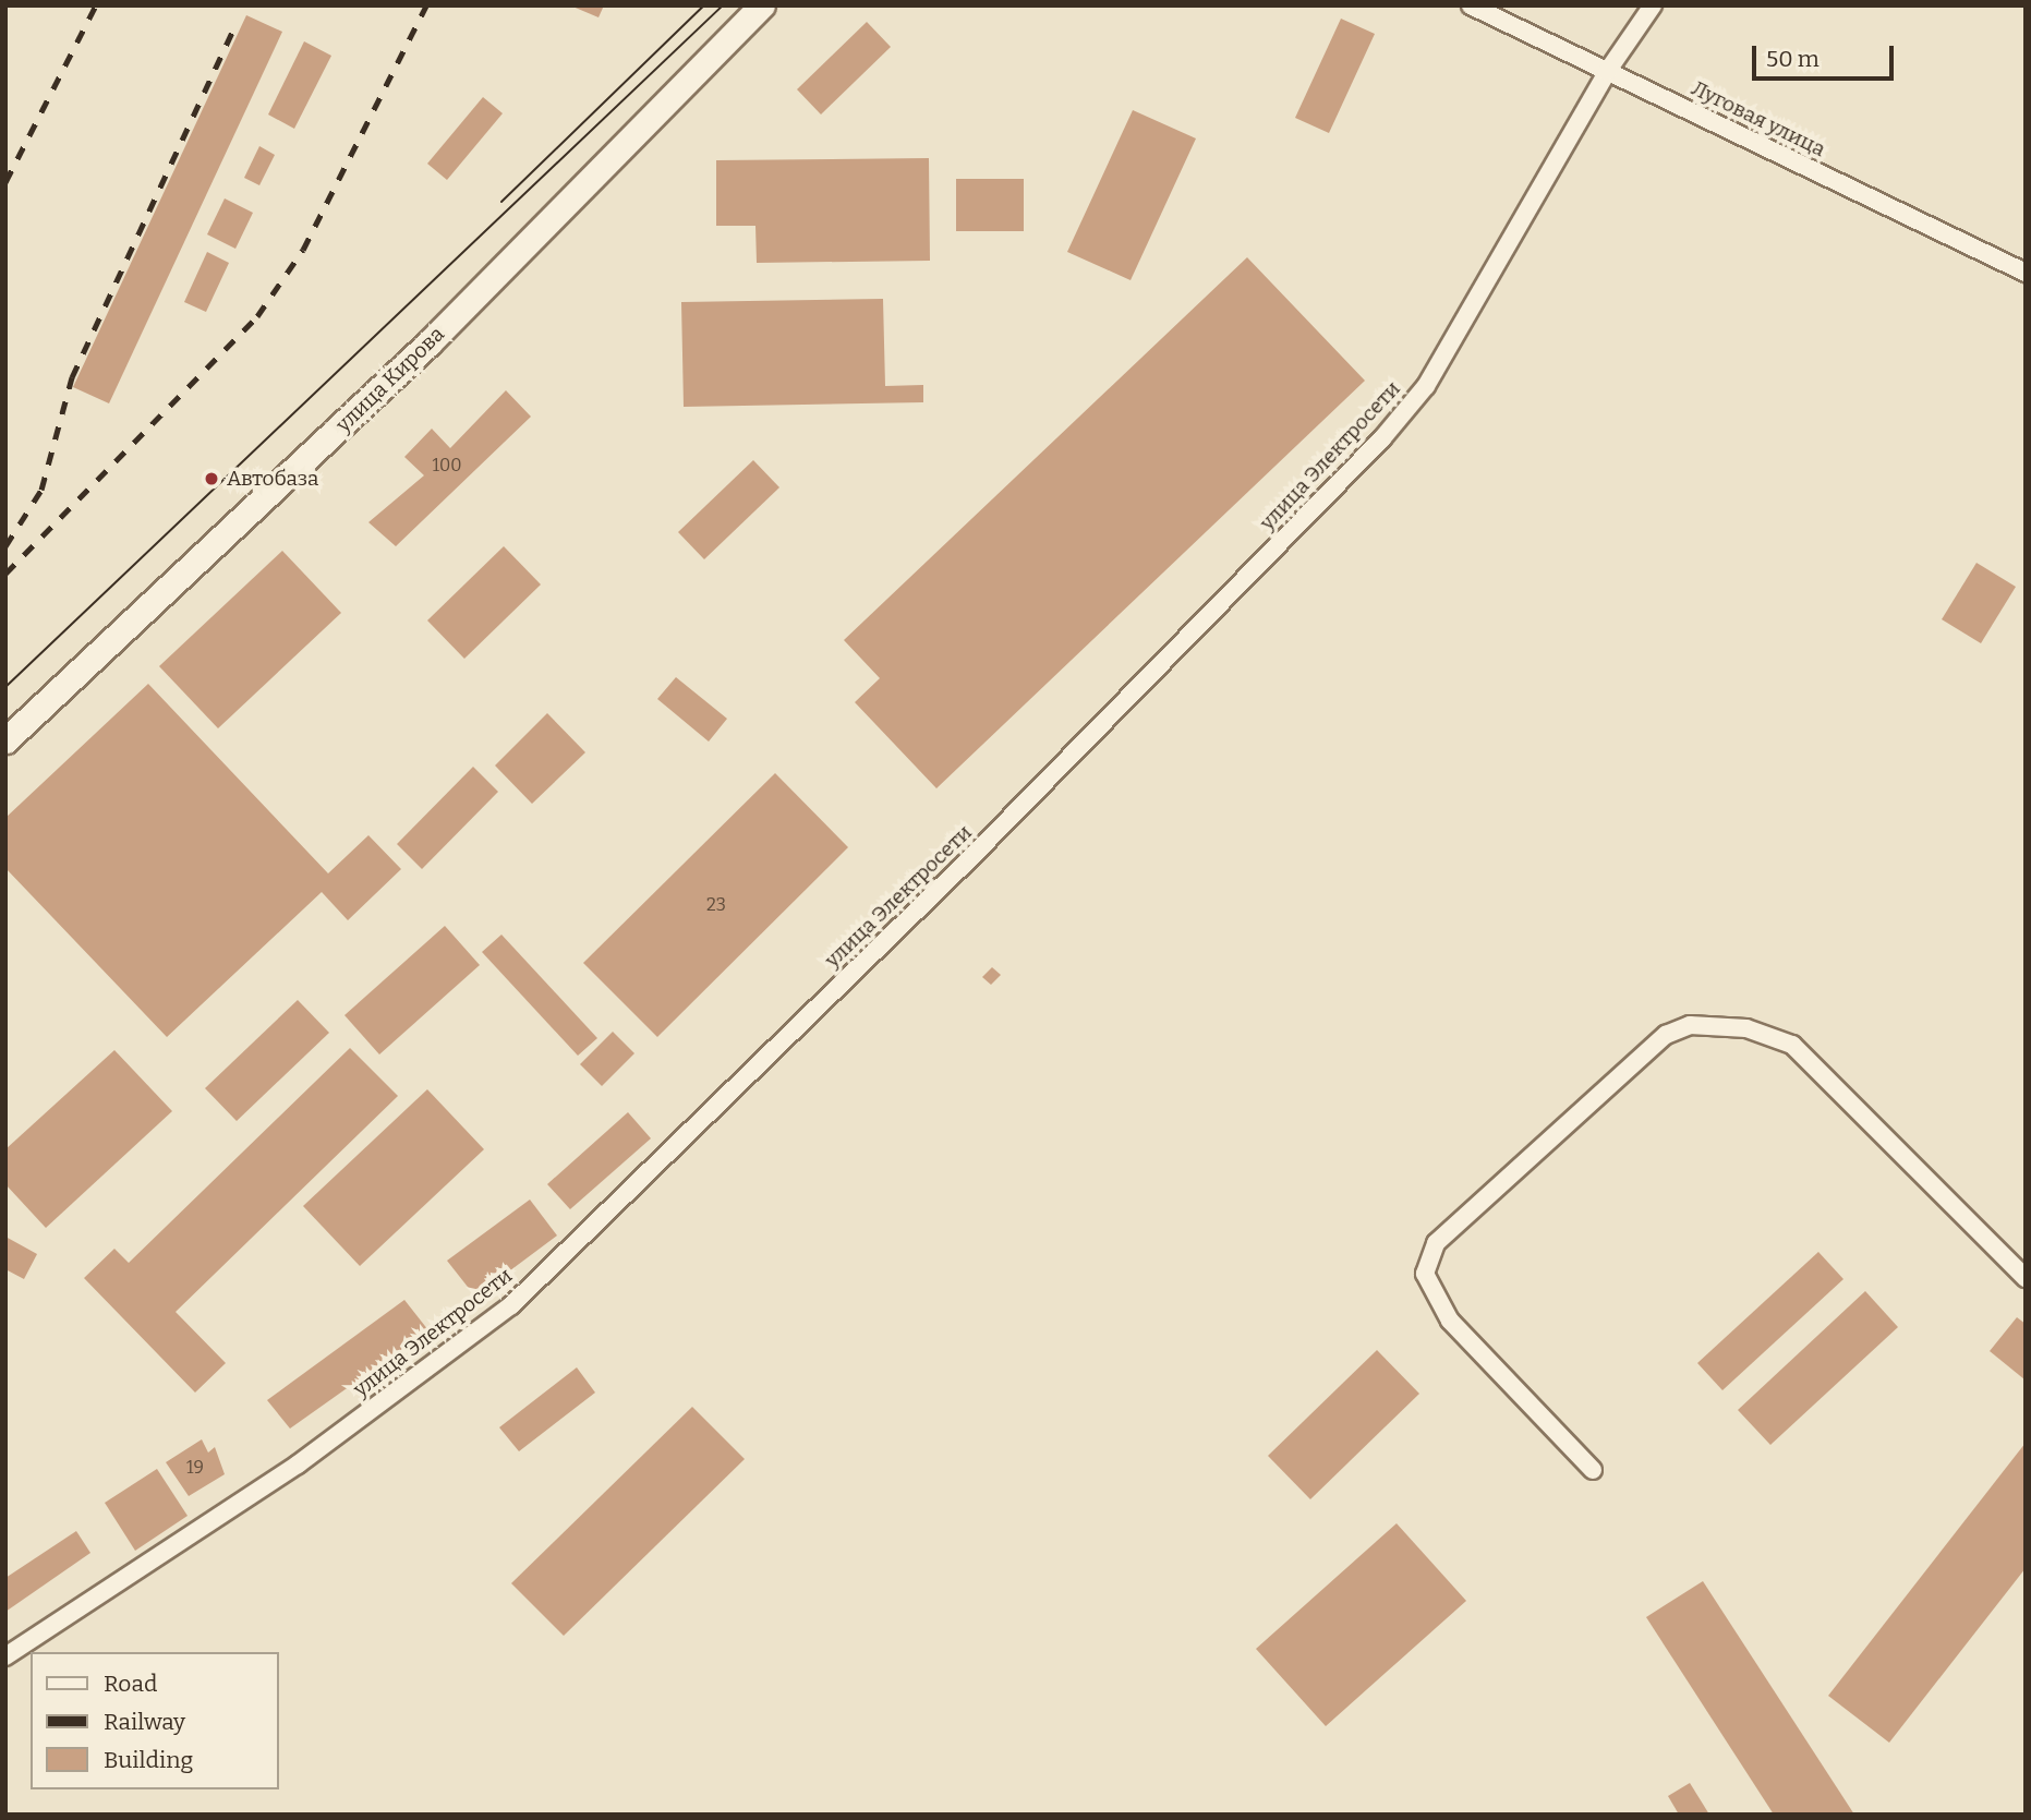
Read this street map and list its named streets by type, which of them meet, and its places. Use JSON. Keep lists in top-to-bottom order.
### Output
{
  "streets": {
    "main road": ["улица Кирова"],
    "street": ["Луговая улица", "улица Электросети"]
  },
  "crossings": [
    ["Луговая улица", "улица Электросети"]
  ],
  "places": ["Автобаза"],
  "house_numbers": ["100", "23", "19"],
  "legend": ["Road", "Railway", "Building"],
  "scale_bar": "50 m"
}
